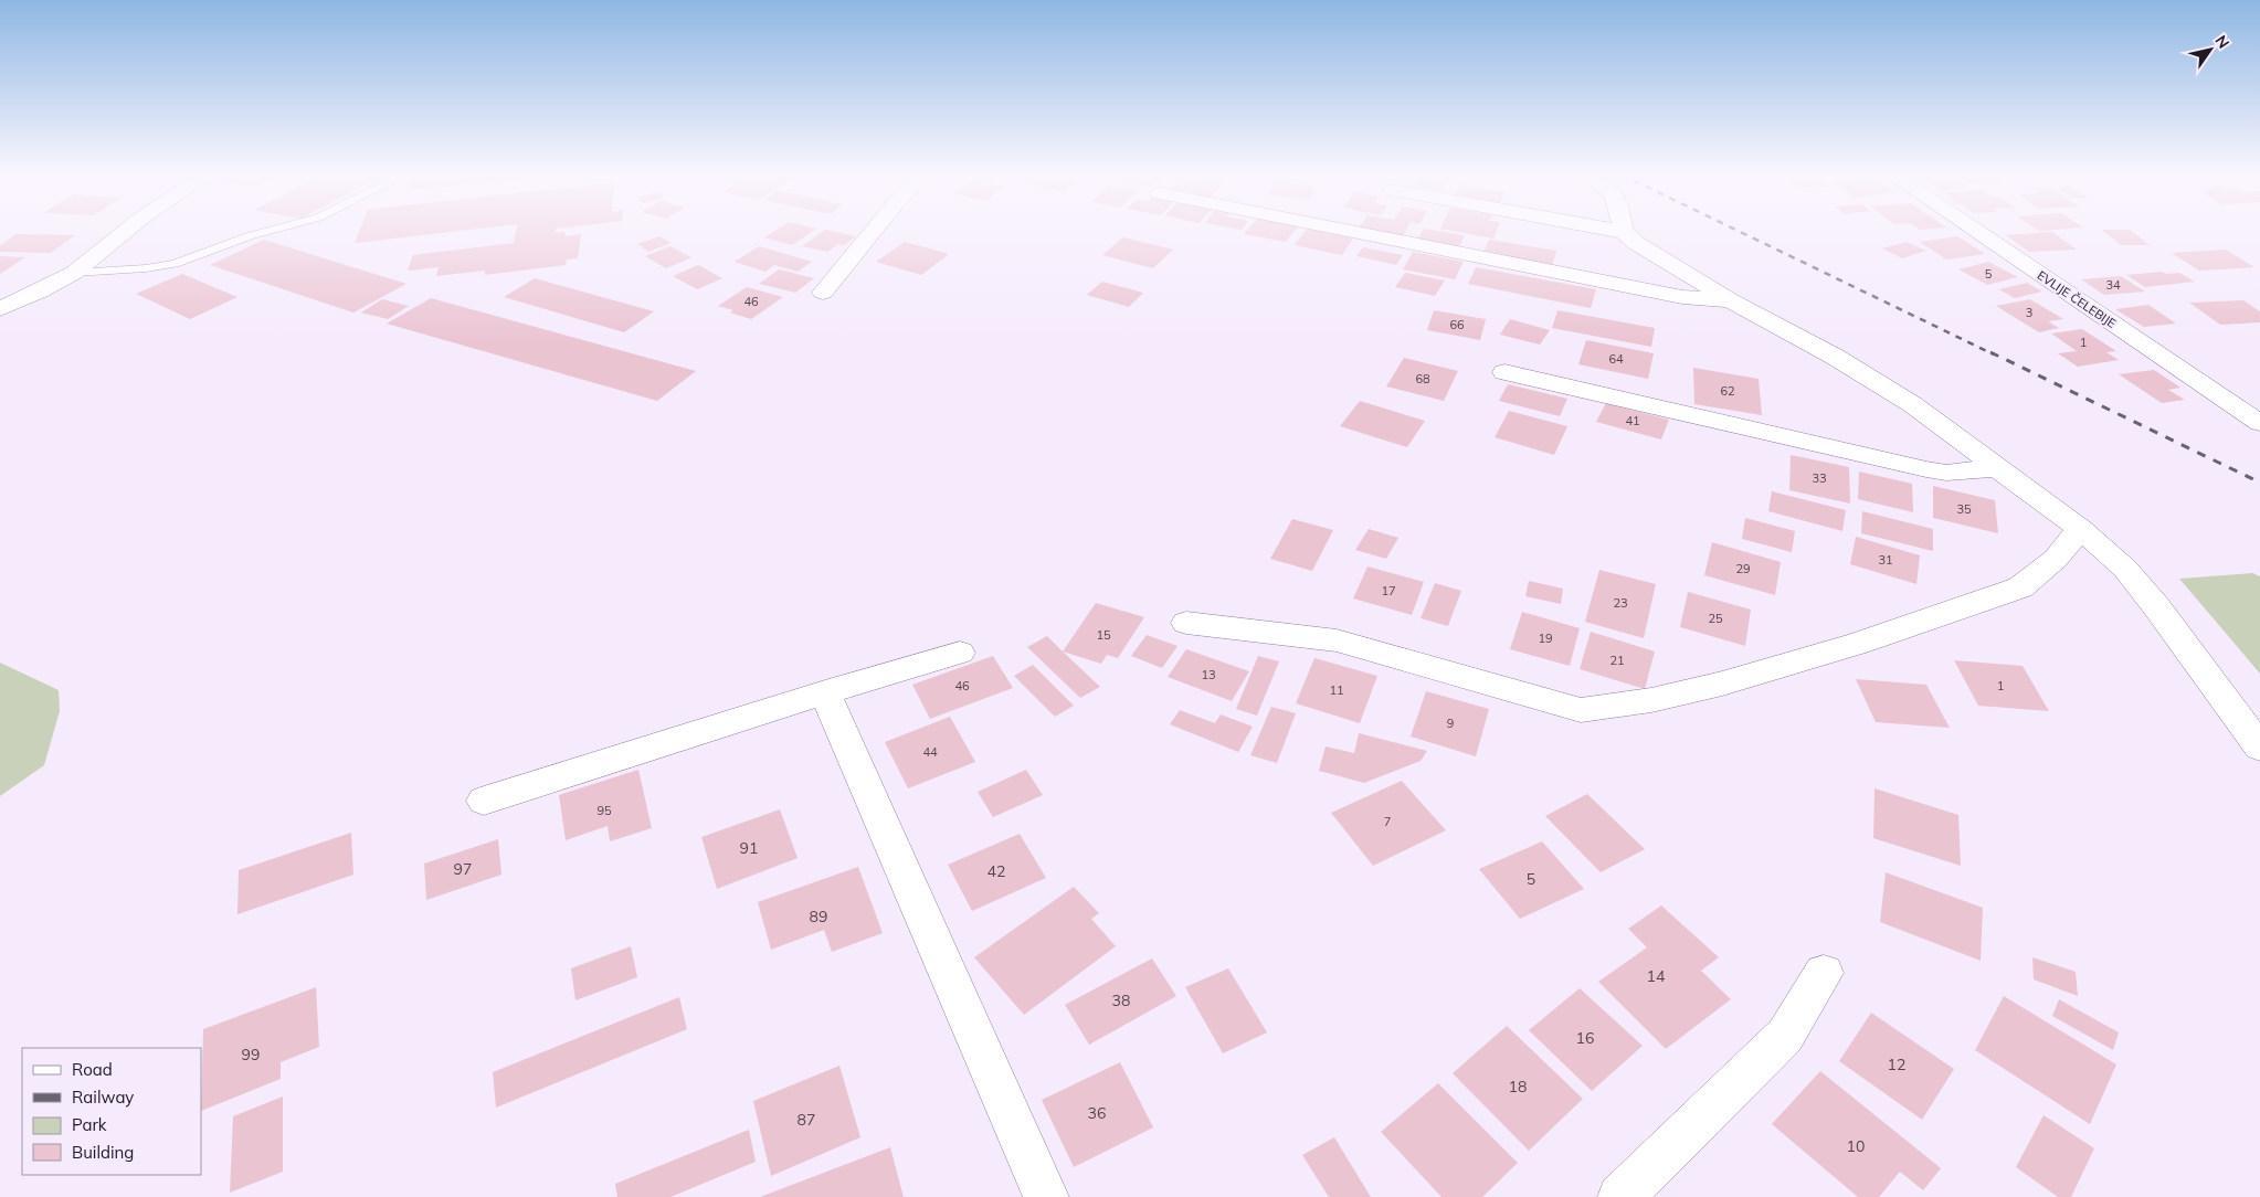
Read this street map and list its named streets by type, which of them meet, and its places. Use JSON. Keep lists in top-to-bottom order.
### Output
{
  "streets": {
    "street": ["EVLIJE ČELEBIJE"]
  },
  "house_numbers": [
    "5",
    "34",
    "46",
    "3",
    "66",
    "1",
    "64",
    "68",
    "62",
    "41",
    "33",
    "35",
    "31",
    "29",
    "17",
    "23",
    "25",
    "15",
    "19",
    "21",
    "13",
    "46",
    "1",
    "11",
    "9",
    "44",
    "95",
    "7",
    "91",
    "97",
    "42",
    "5",
    "89",
    "14",
    "38",
    "16",
    "99",
    "12",
    "18",
    "36",
    "87",
    "10"
  ],
  "legend": [
    "Road",
    "Railway",
    "Park",
    "Building"
  ],
  "north": "top right"
}
